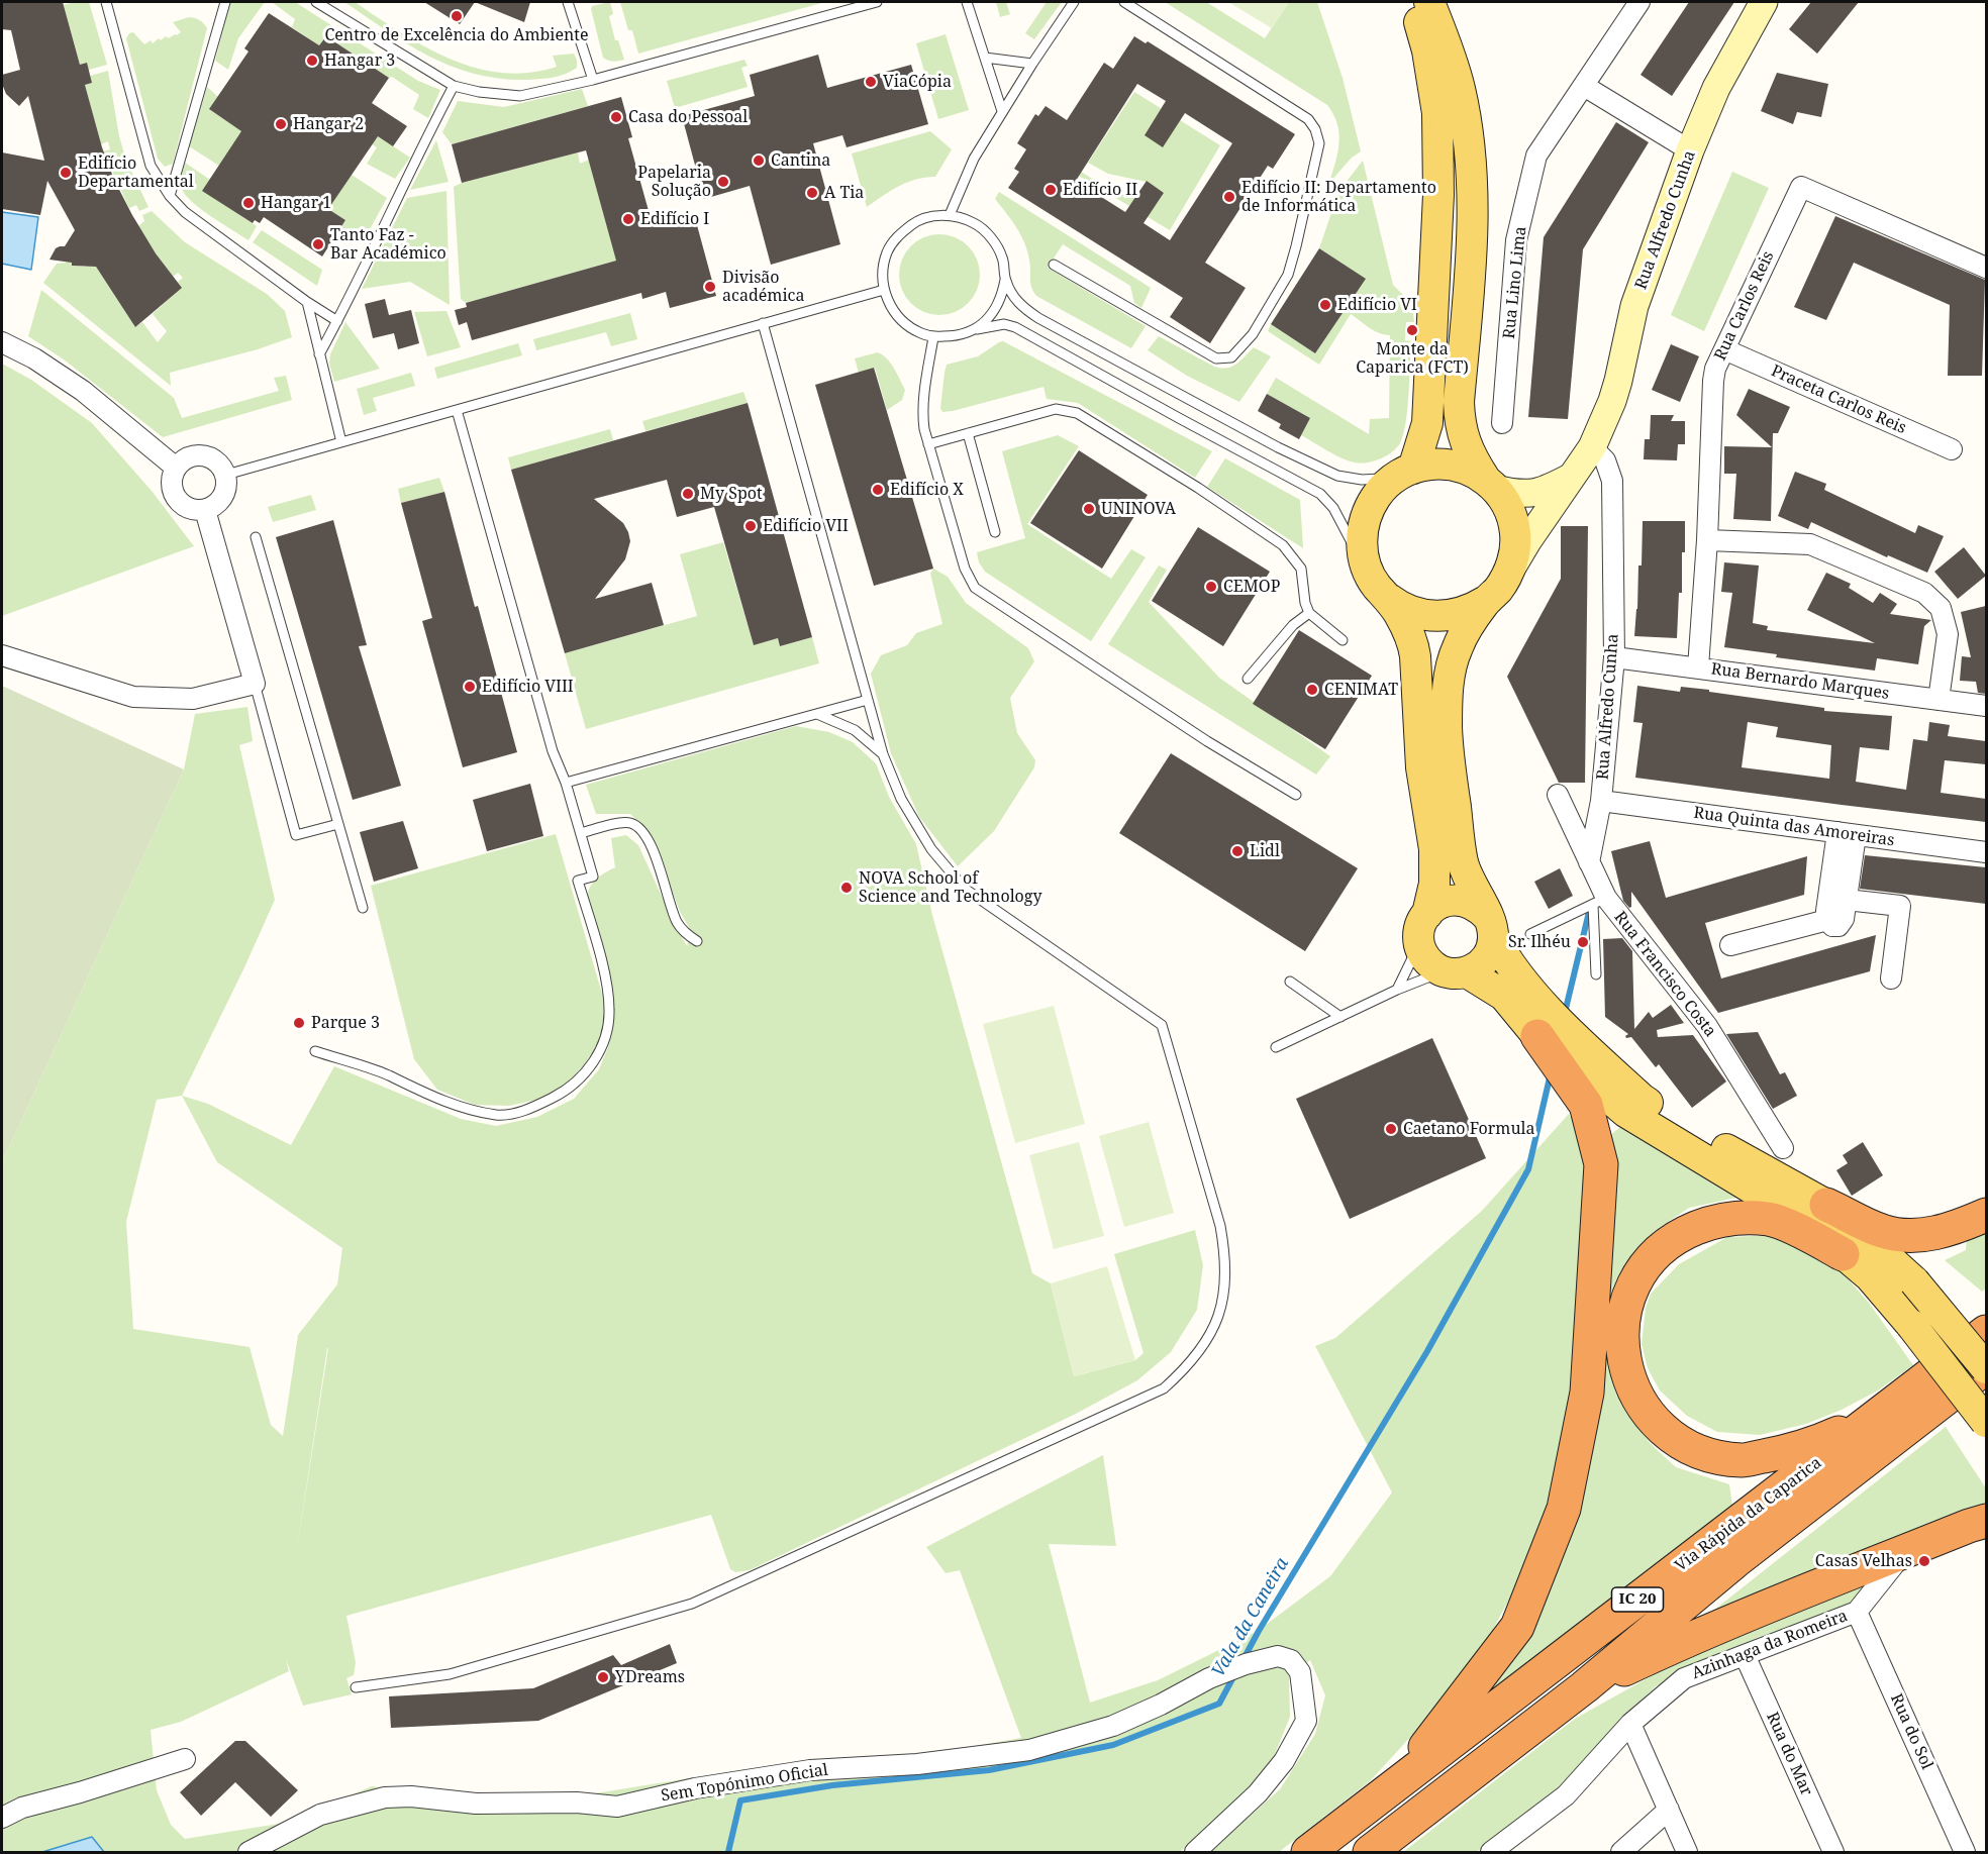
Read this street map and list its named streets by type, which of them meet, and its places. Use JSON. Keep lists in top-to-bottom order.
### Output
{
  "streets": {
    "highway": ["Via Rápida da Caparica", "IC 20"],
    "street": [
      "Rua Alfredo Cunha",
      "Rua Lino Lima",
      "Rua Carlos Reis",
      "Praceta Carlos Reis",
      "Rua Bernardo Marques",
      "Rua Quinta das Amoreiras",
      "Rua Francisco Costa",
      "Azinhaga da Romeira",
      "Rua do Sol",
      "Rua do Mar",
      "Sem Topónimo Oficial"
    ]
  },
  "crossings": [
    ["Rua Alfredo Cunha", "Rua Bernardo Marques"],
    ["Rua Alfredo Cunha", "Rua Quinta das Amoreiras"],
    ["Rua Alfredo Cunha", "Rua Francisco Costa"],
    ["Rua Carlos Reis", "Praceta Carlos Reis"],
    ["Rua Carlos Reis", "Rua Bernardo Marques"],
    ["Azinhaga da Romeira", "Rua do Sol"],
    ["Azinhaga da Romeira", "Rua do Mar"]
  ],
  "water": ["Vala da Caneira"],
  "places": [
    "Centro de Excelência do Ambiente",
    "Hangar 3",
    "ViaCópia",
    "Casa do Pessoal",
    "Hangar 2",
    "Cantina",
    "Edifício Departamental",
    "Papelaria Solução",
    "Edifício II",
    "A Tia",
    "Edifício II: Departamento de Informática",
    "Hangar 1",
    "Edifício I",
    "Tanto Faz - Bar Académico",
    "Divisão académica",
    "Edifício VI",
    "Monte da Caparica (FCT)",
    "Edifício X",
    "My Spot",
    "UNINOVA",
    "Edifício VII",
    "CEMOP",
    "Edifício VIII",
    "CENIMAT",
    "Lidl",
    "NOVA School of Science and Technology",
    "Sr. Ilhéu",
    "Parque 3",
    "Caetano Formula",
    "Casas Velhas",
    "YDreams"
  ]
}
